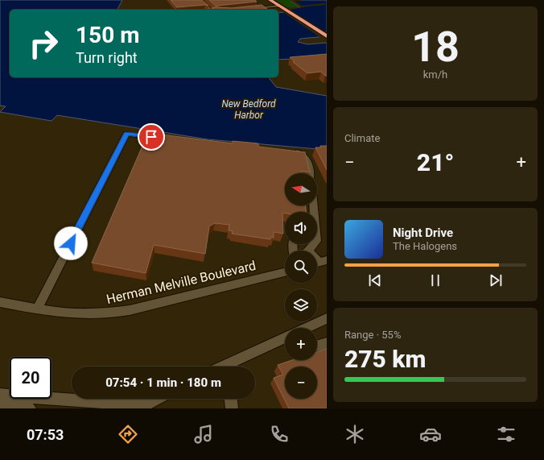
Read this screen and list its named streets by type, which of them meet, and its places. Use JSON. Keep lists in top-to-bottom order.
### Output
{
  "streets": {
    "street": ["Herman Melville Boulevard"]
  },
  "water": ["New Bedford Harbor"],
  "north": "left",
  "page": {
    "tile": [
      ["18", "km/h"],
      "Climate",
      ["Range · 55%", "275 km"]
    ],
    "turn": ["150 m", "Turn right"],
    "heat": ["−", "21°", "+"],
    "map_buttons": ["+", "−"],
    "song": ["Night Drive", "The Halogens"],
    "limit": "20",
    "trip": "07:54 · 1 min · 180 m",
    "tabs": "07:53"
  }
}
